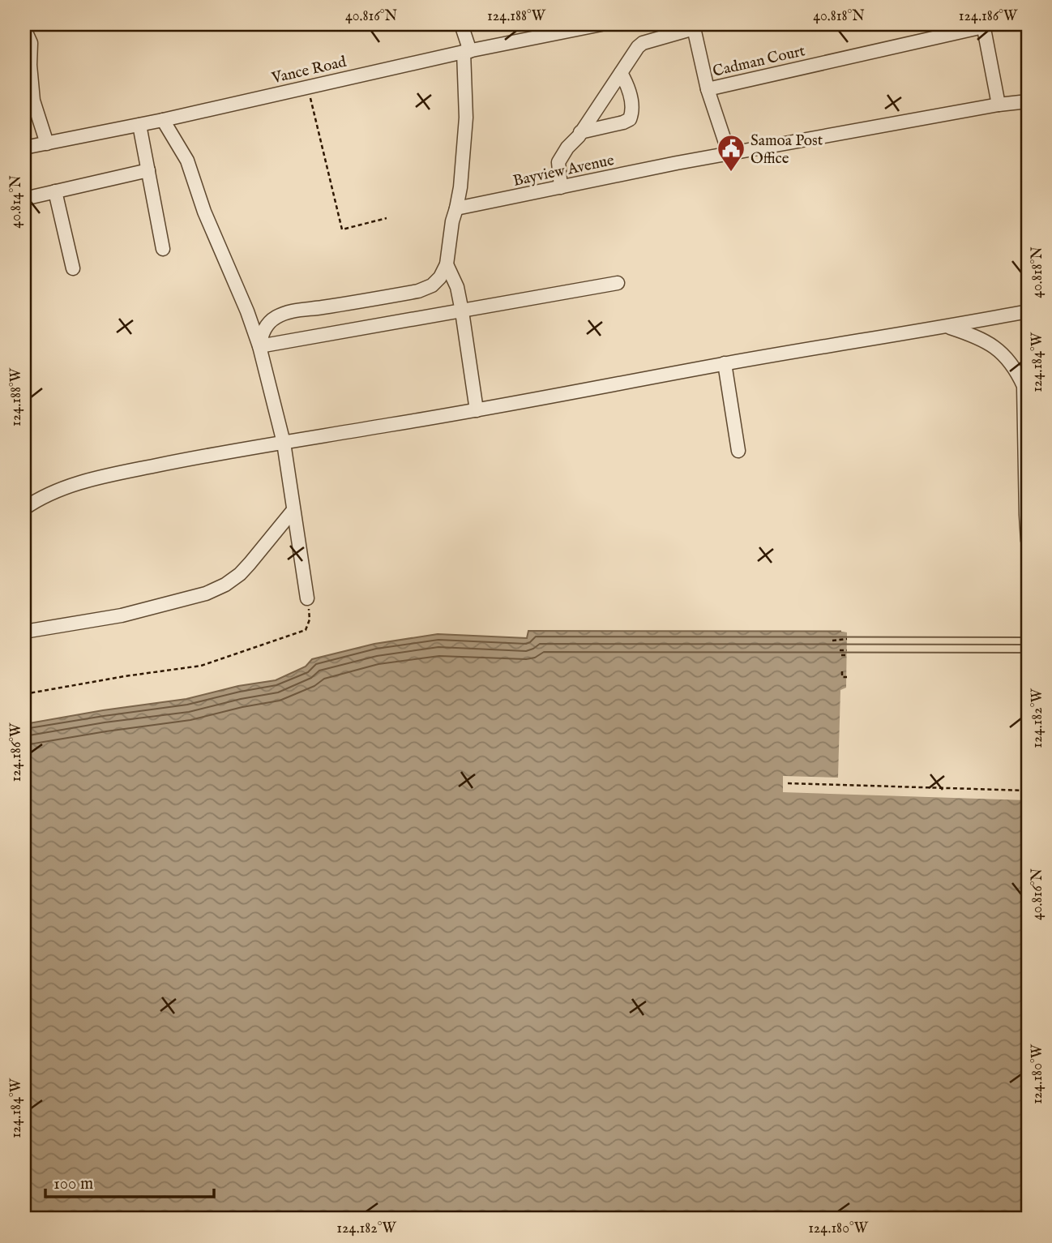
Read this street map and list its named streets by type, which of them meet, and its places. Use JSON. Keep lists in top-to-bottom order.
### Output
{
  "streets": {
    "street": ["Cadman Court", "Vance Road", "Bayview Avenue"]
  },
  "places": {
    "public building": ["Samoa Post Office"]
  },
  "scale_bar": "100 m",
  "coordinates": [
    "40.816°N",
    "124.188°W",
    "40.818°N",
    "124.186°W",
    "40.814°N",
    "124.184°W",
    "124.182°W",
    "124.180°W"
  ]
}
